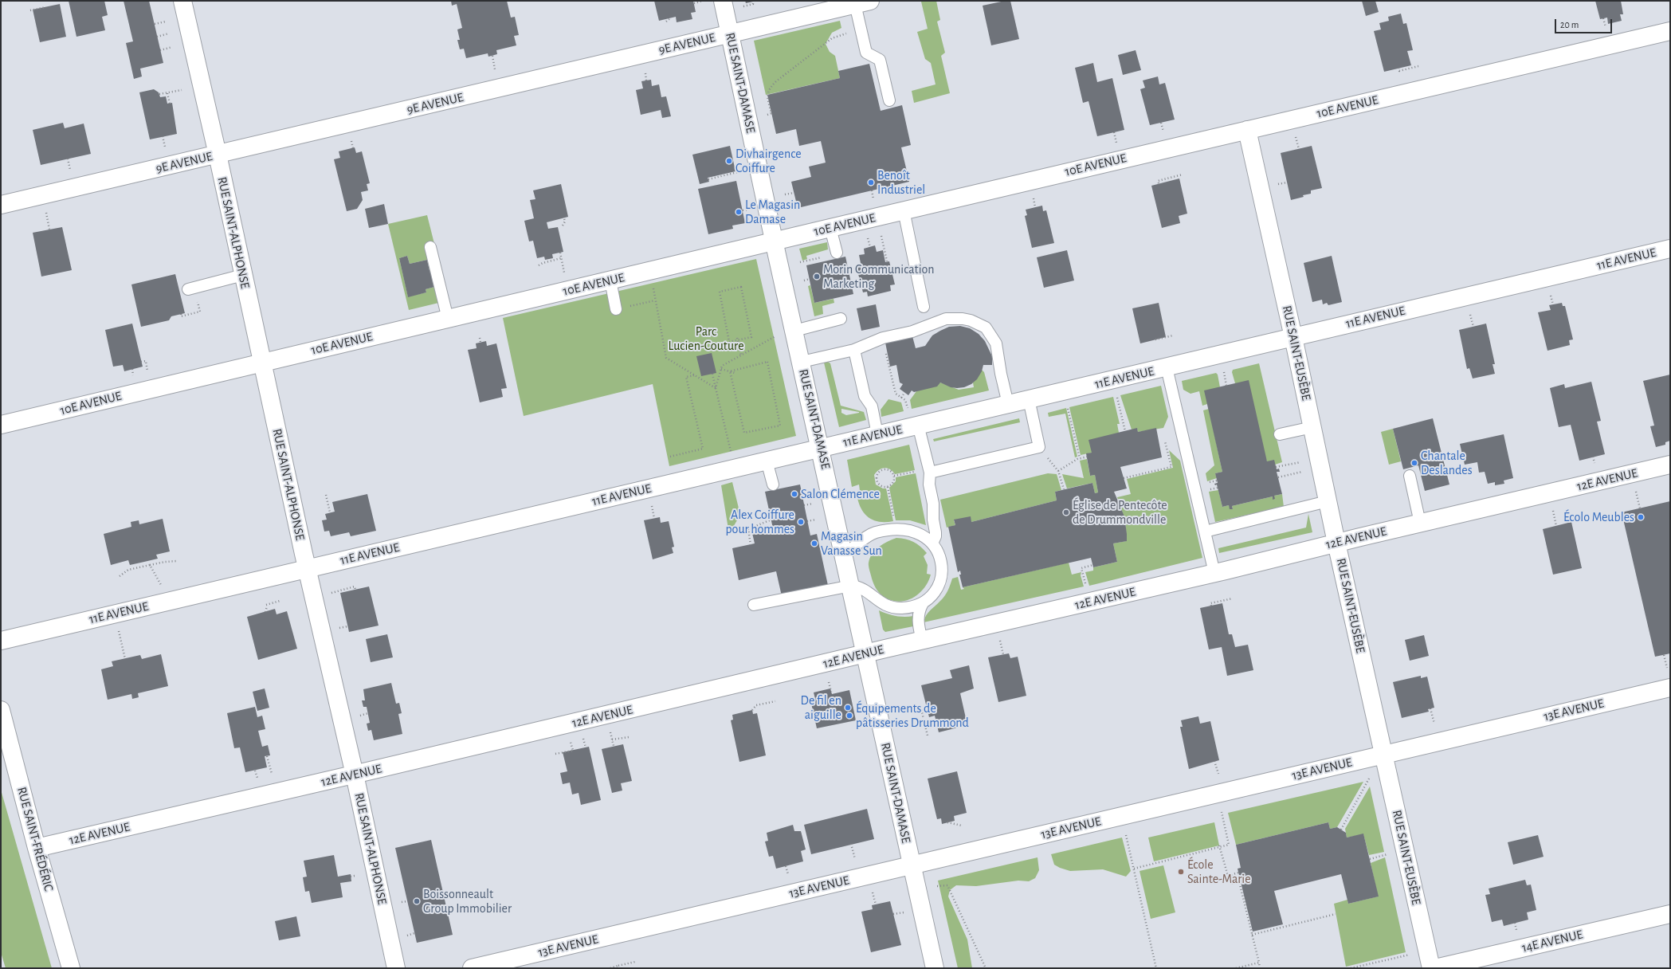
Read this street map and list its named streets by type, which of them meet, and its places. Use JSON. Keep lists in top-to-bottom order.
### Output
{
  "streets": {
    "street": [
      "9E AVENUE",
      "RUE SAINT-DAMASE",
      "10E AVENUE",
      "RUE SAINT-ALPHONSE",
      "11E AVENUE",
      "RUE SAINT-EUSÈBE",
      "12E AVENUE",
      "13E AVENUE",
      "RUE SAINT-FRÉDÉRIC",
      "14E AVENUE"
    ]
  },
  "crossings": [
    ["9E AVENUE", "RUE SAINT-DAMASE"],
    ["9E AVENUE", "RUE SAINT-ALPHONSE"],
    ["RUE SAINT-DAMASE", "10E AVENUE"],
    ["RUE SAINT-DAMASE", "11E AVENUE"],
    ["RUE SAINT-DAMASE", "12E AVENUE"],
    ["RUE SAINT-DAMASE", "13E AVENUE"],
    ["10E AVENUE", "RUE SAINT-ALPHONSE"],
    ["10E AVENUE", "RUE SAINT-EUSÈBE"],
    ["RUE SAINT-ALPHONSE", "11E AVENUE"],
    ["RUE SAINT-ALPHONSE", "12E AVENUE"],
    ["11E AVENUE", "RUE SAINT-EUSÈBE"],
    ["RUE SAINT-EUSÈBE", "12E AVENUE"],
    ["RUE SAINT-EUSÈBE", "13E AVENUE"],
    ["12E AVENUE", "RUE SAINT-FRÉDÉRIC"]
  ],
  "parks": ["Parc Lucien-Couture"],
  "places": [
    "Divhairgence Coiffure",
    "Benoît Industriel",
    "Le Magasin Damase",
    "Morin Communication Marketing",
    "Chantale Deslandes",
    "Salon Clémence",
    "Église de Pentecôte de Drummondville",
    "Écolo Meubles",
    "Alex Coiffure pour hommes",
    "Magasin Vanasse Sun",
    "De fil en aiguille",
    "Équipements de pâtisseries Drummond",
    "École Sainte-Marie",
    "Boissonneault Group Immobilier"
  ],
  "scale_bar": "20 m"
}
